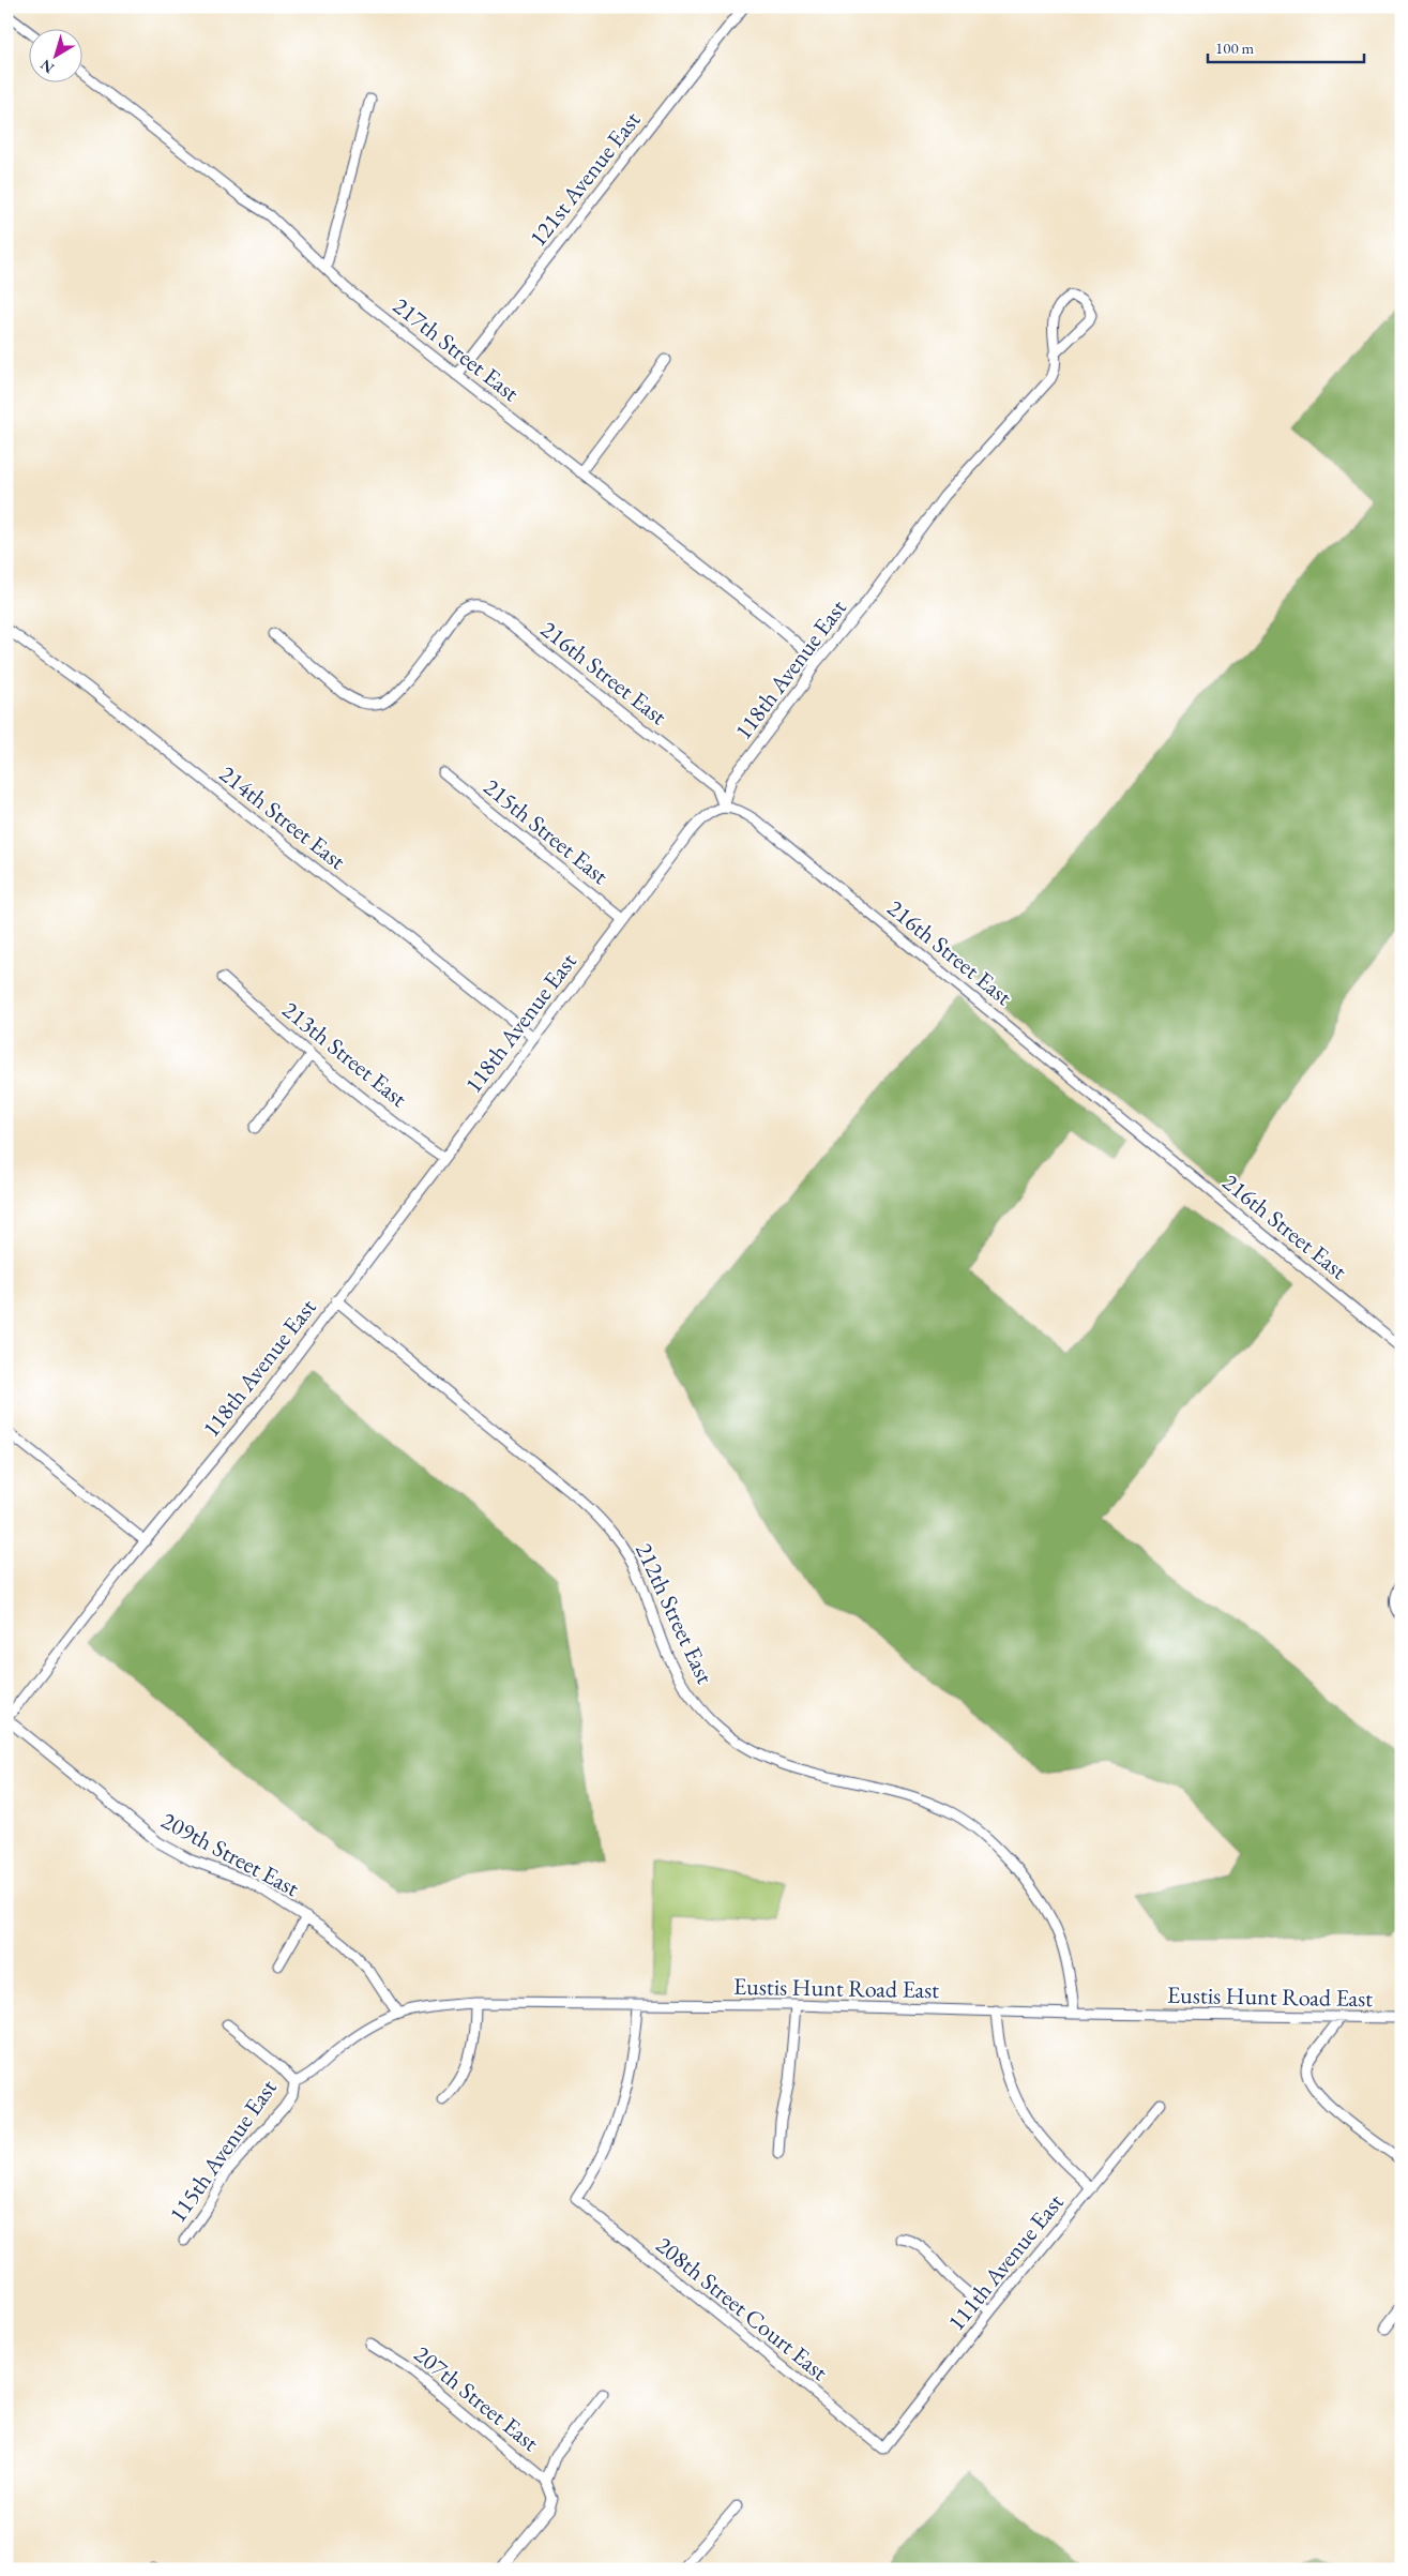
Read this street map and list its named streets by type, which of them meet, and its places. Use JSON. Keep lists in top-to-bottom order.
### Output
{
  "streets": {
    "street": [
      "121st Avenue East",
      "217th Street East",
      "118th Avenue East",
      "216th Street East",
      "214th Street East",
      "215th Street East",
      "213th Street East",
      "212th Street East",
      "209th Street East",
      "Eustis Hunt Road East",
      "115th Avenue East",
      "111th Avenue East",
      "208th Street Court East",
      "207th Street East"
    ]
  },
  "crossings": [
    ["121st Avenue East", "217th Street East"],
    ["217th Street East", "118th Avenue East"],
    ["118th Avenue East", "216th Street East"],
    ["118th Avenue East", "214th Street East"],
    ["118th Avenue East", "215th Street East"],
    ["118th Avenue East", "213th Street East"],
    ["118th Avenue East", "212th Street East"],
    ["118th Avenue East", "209th Street East"],
    ["212th Street East", "Eustis Hunt Road East"],
    ["209th Street East", "Eustis Hunt Road East"],
    ["Eustis Hunt Road East", "115th Avenue East"],
    ["Eustis Hunt Road East", "208th Street Court East"],
    ["111th Avenue East", "208th Street Court East"]
  ],
  "scale_bar": "100 m",
  "north": "bottom left"
}
